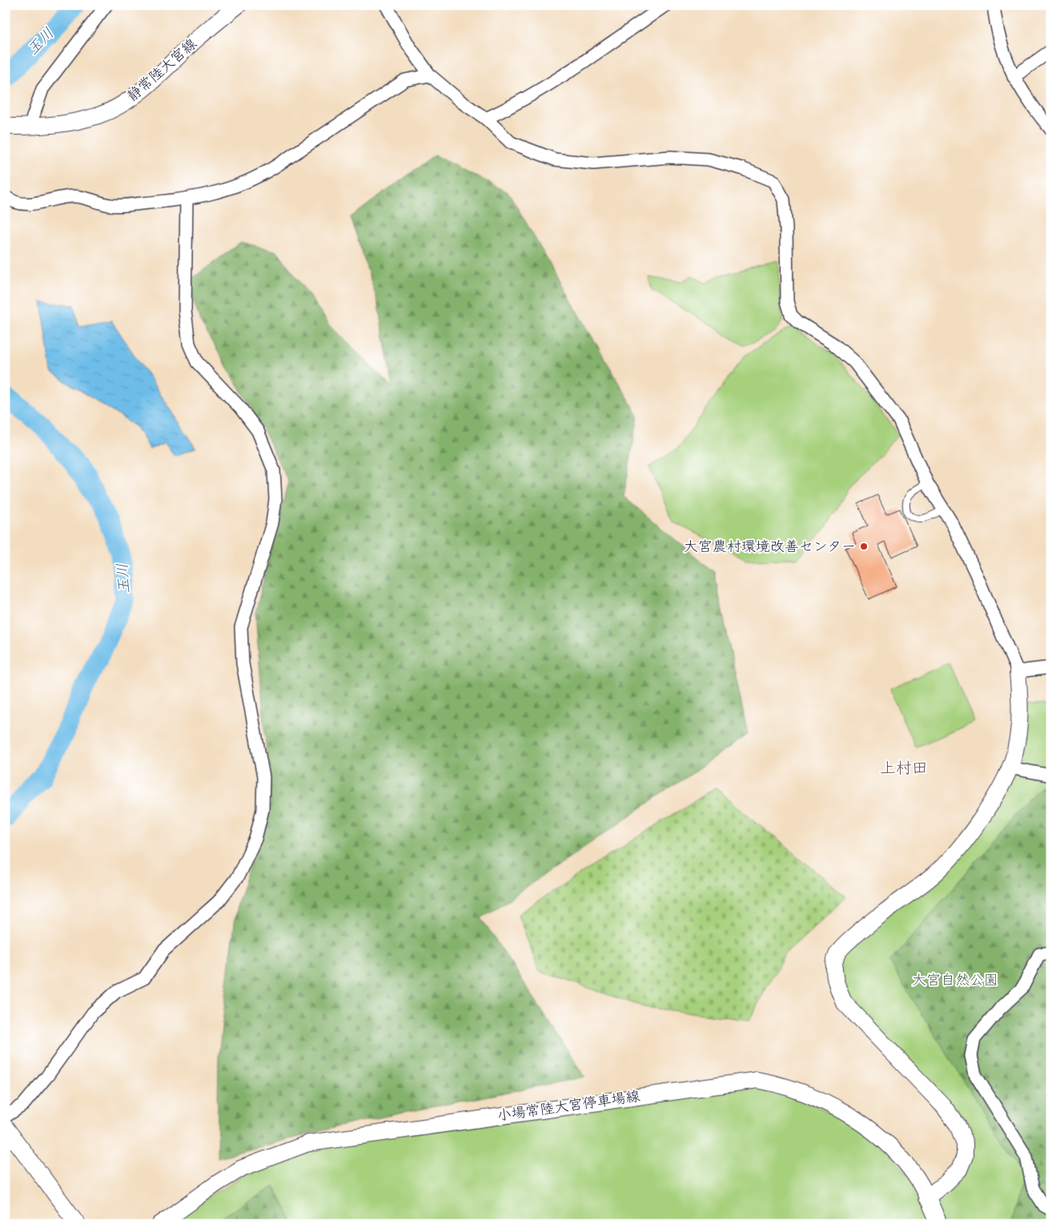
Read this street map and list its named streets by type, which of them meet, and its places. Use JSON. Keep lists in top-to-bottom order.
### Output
{
  "streets": {
    "main road": ["静常陸大宮線", "小場常陸大宮停車場線"]
  },
  "districts": ["上村田"],
  "water": ["玉川"],
  "parks": ["大宮自然公園"],
  "places": ["大宮農村環境改善センター"]
}
